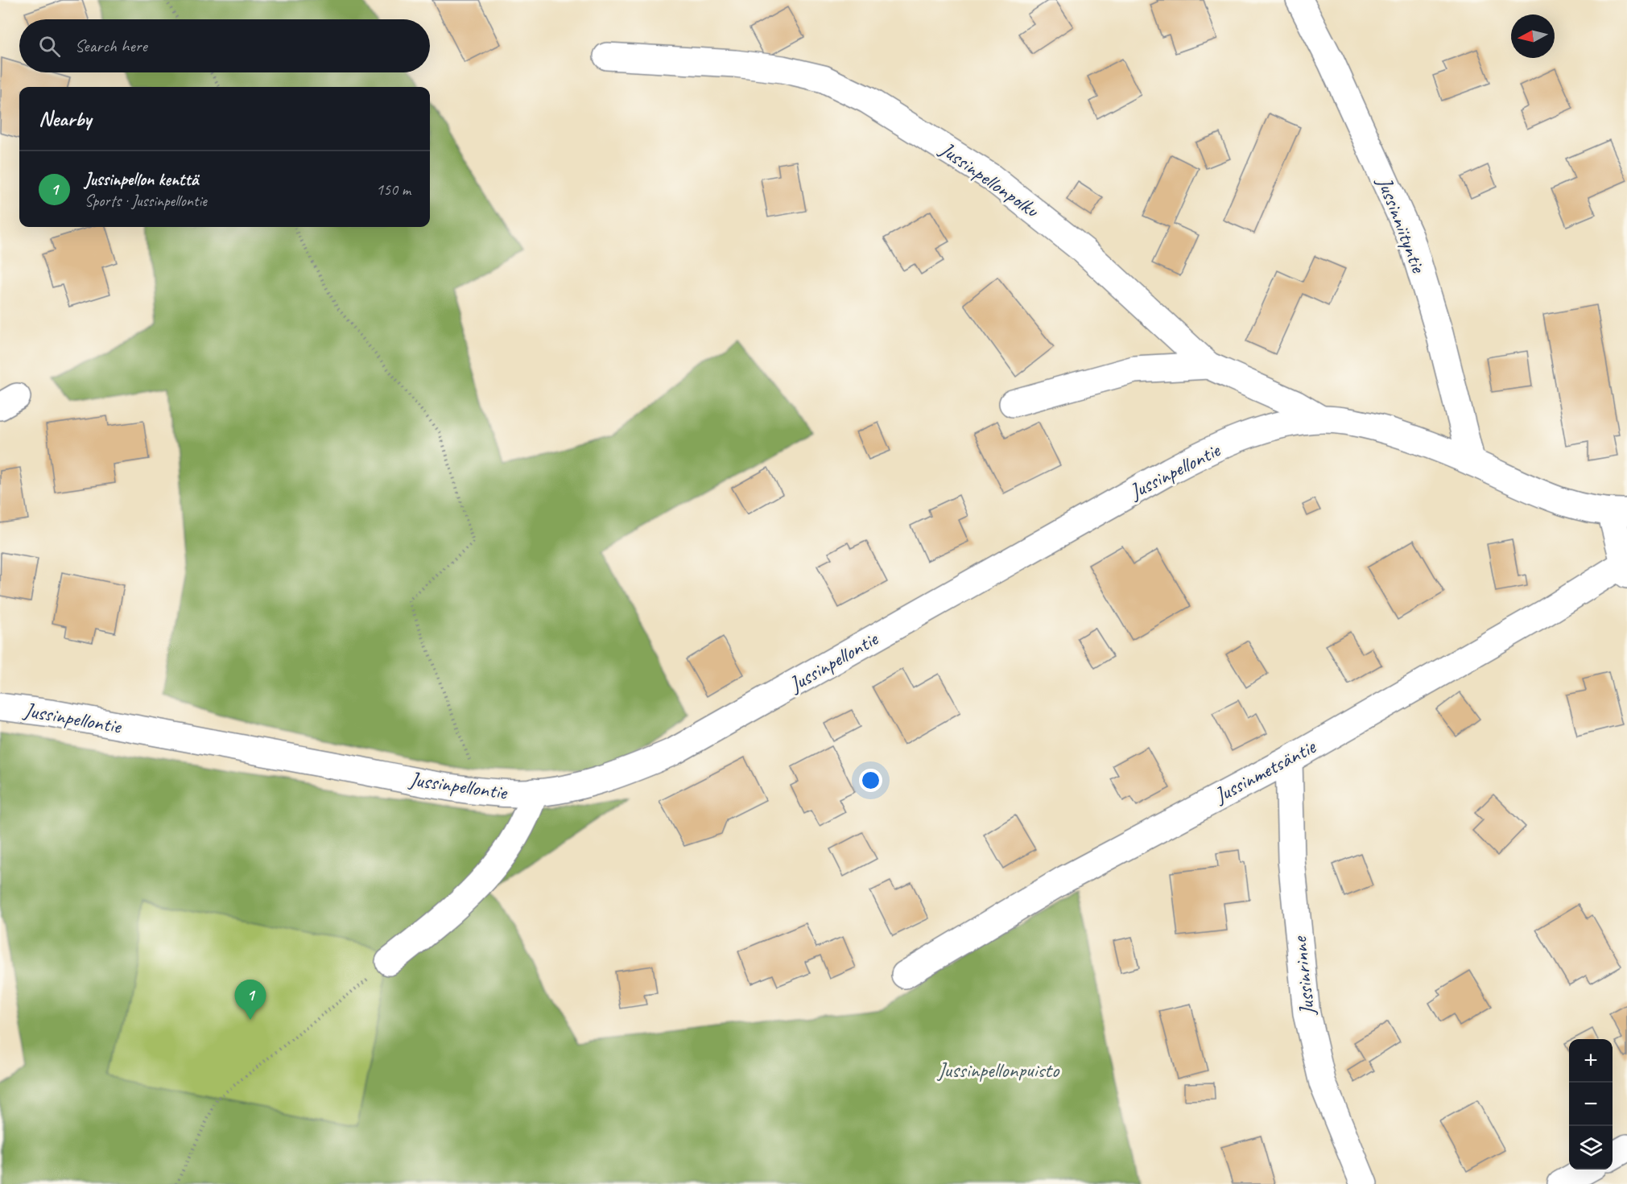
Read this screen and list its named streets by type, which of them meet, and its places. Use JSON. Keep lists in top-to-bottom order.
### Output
{
  "streets": {
    "street": [
      "Jussinpellonpolku",
      "Jussinniityntie",
      "Jussinpellontie",
      "Jussinmetsäntie",
      "Jussinrinne"
    ]
  },
  "crossings": [
    ["Jussinpellonpolku", "Jussinpellontie"],
    ["Jussinniityntie", "Jussinpellontie"],
    ["Jussinmetsäntie", "Jussinrinne"]
  ],
  "parks": ["Jussinpellonpuisto"],
  "north": "left",
  "page": {
    "search": "Search here",
    "heading": "Nearby",
    "list": [
      {
        "mark": "1",
        "name": "Jussinpellon kenttä",
        "note": "Sports · Jussinpellontie",
        "value": "150 m"
      }
    ],
    "pins": "1",
    "map_buttons": ["+", "−"]
  }
}
